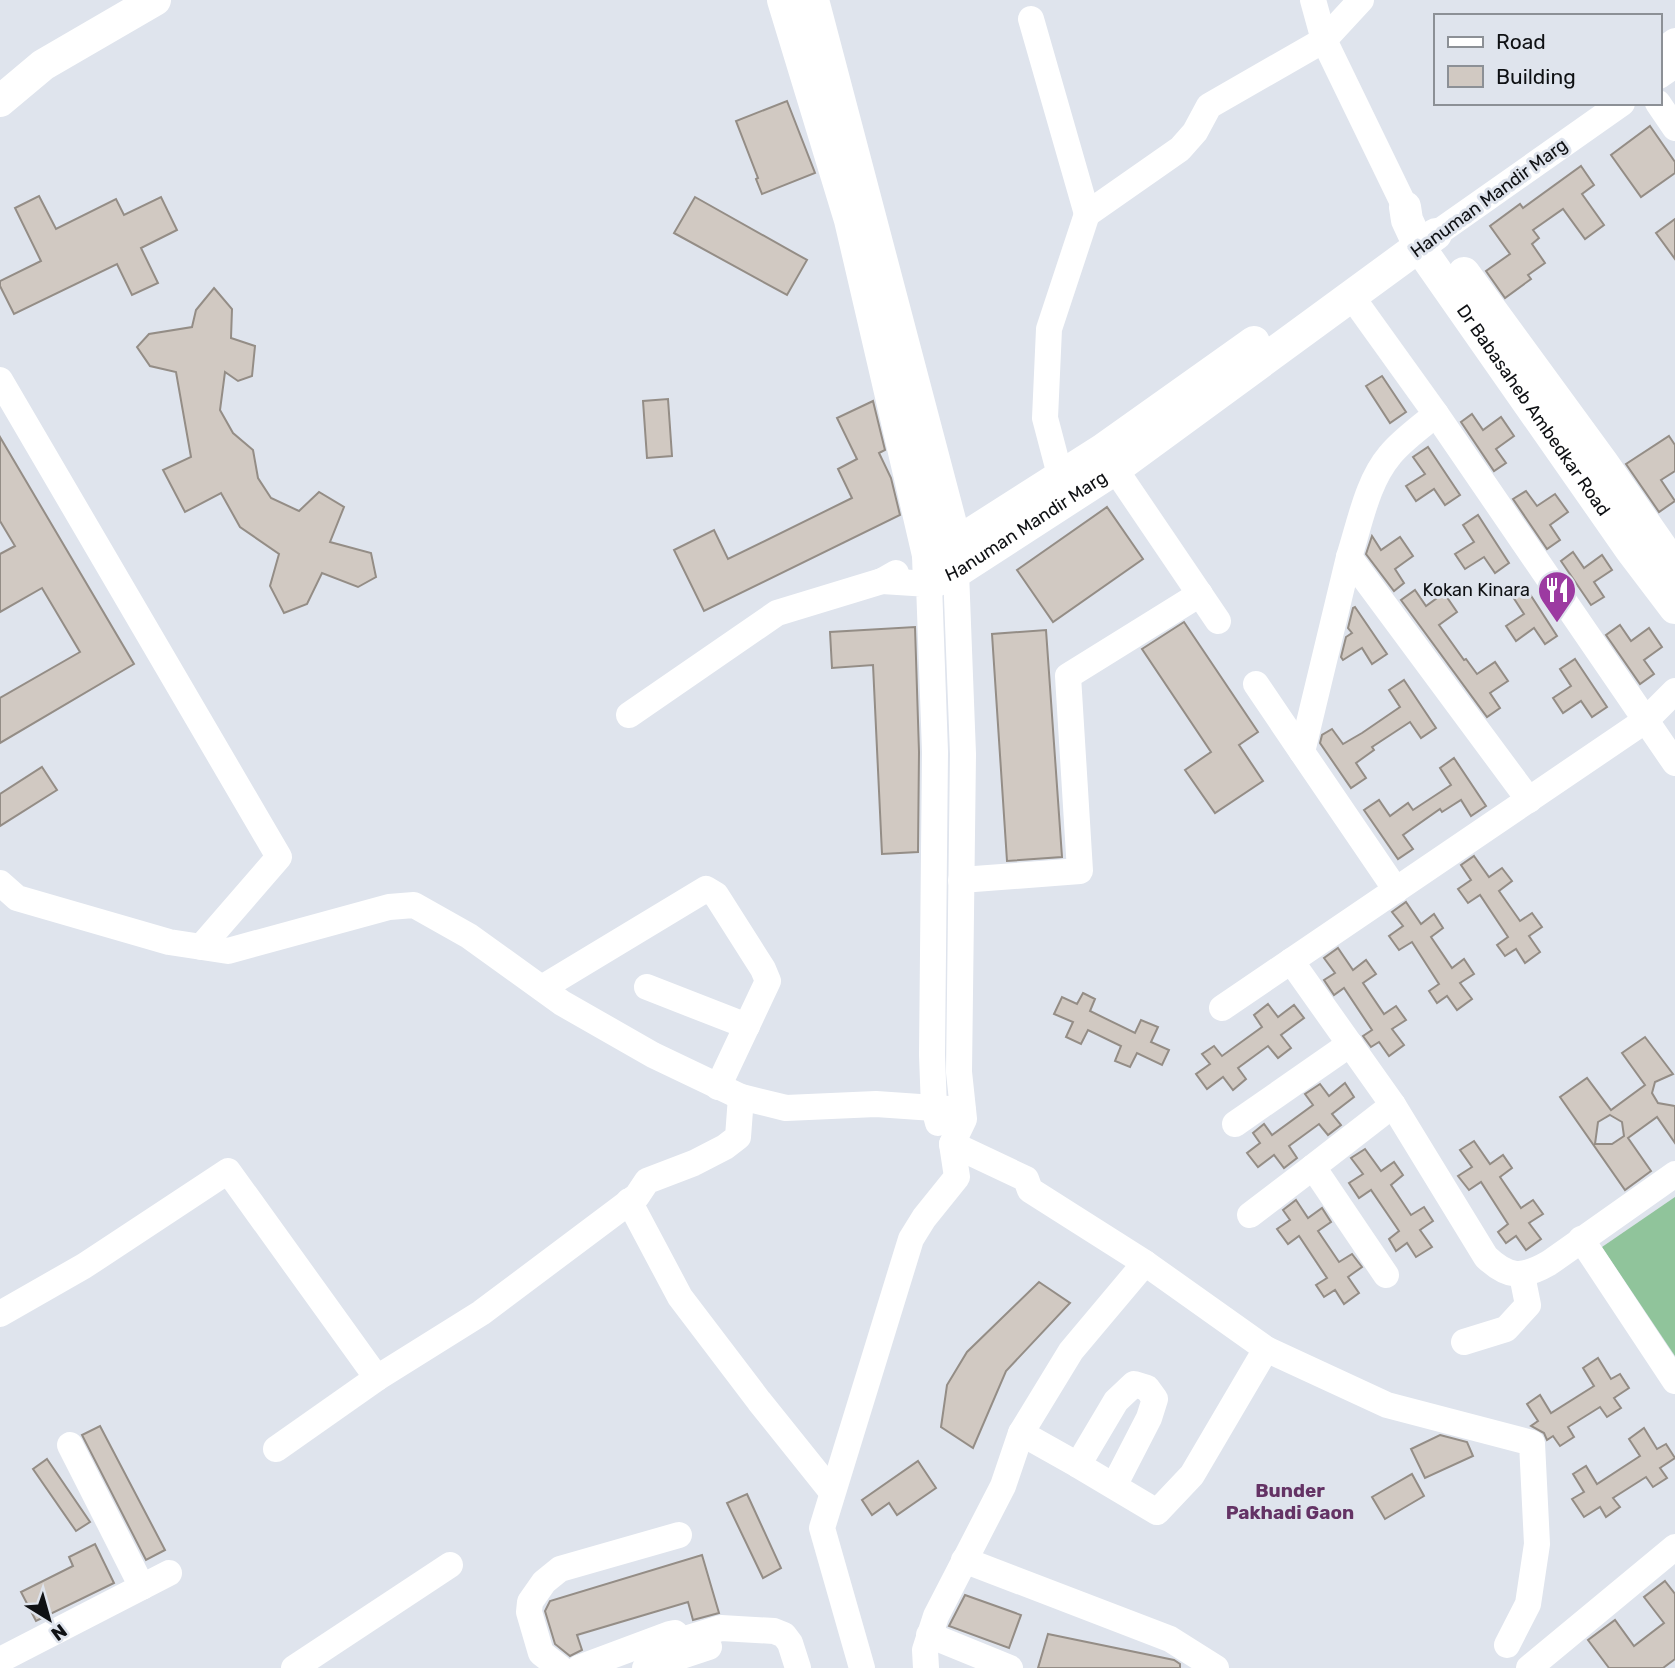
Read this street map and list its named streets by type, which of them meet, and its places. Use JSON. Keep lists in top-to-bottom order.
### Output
{
  "streets": {
    "main road": ["Hanuman Mandir Marg", "Dr Babasaheb Ambedkar Road"]
  },
  "crossings": [
    ["Hanuman Mandir Marg", "Dr Babasaheb Ambedkar Road"]
  ],
  "districts": ["Bunder Pakhadi Gaon"],
  "places": {
    "restaurant": ["Kokan Kinara"]
  },
  "legend": ["Road", "Building"],
  "north": "bottom right"
}
